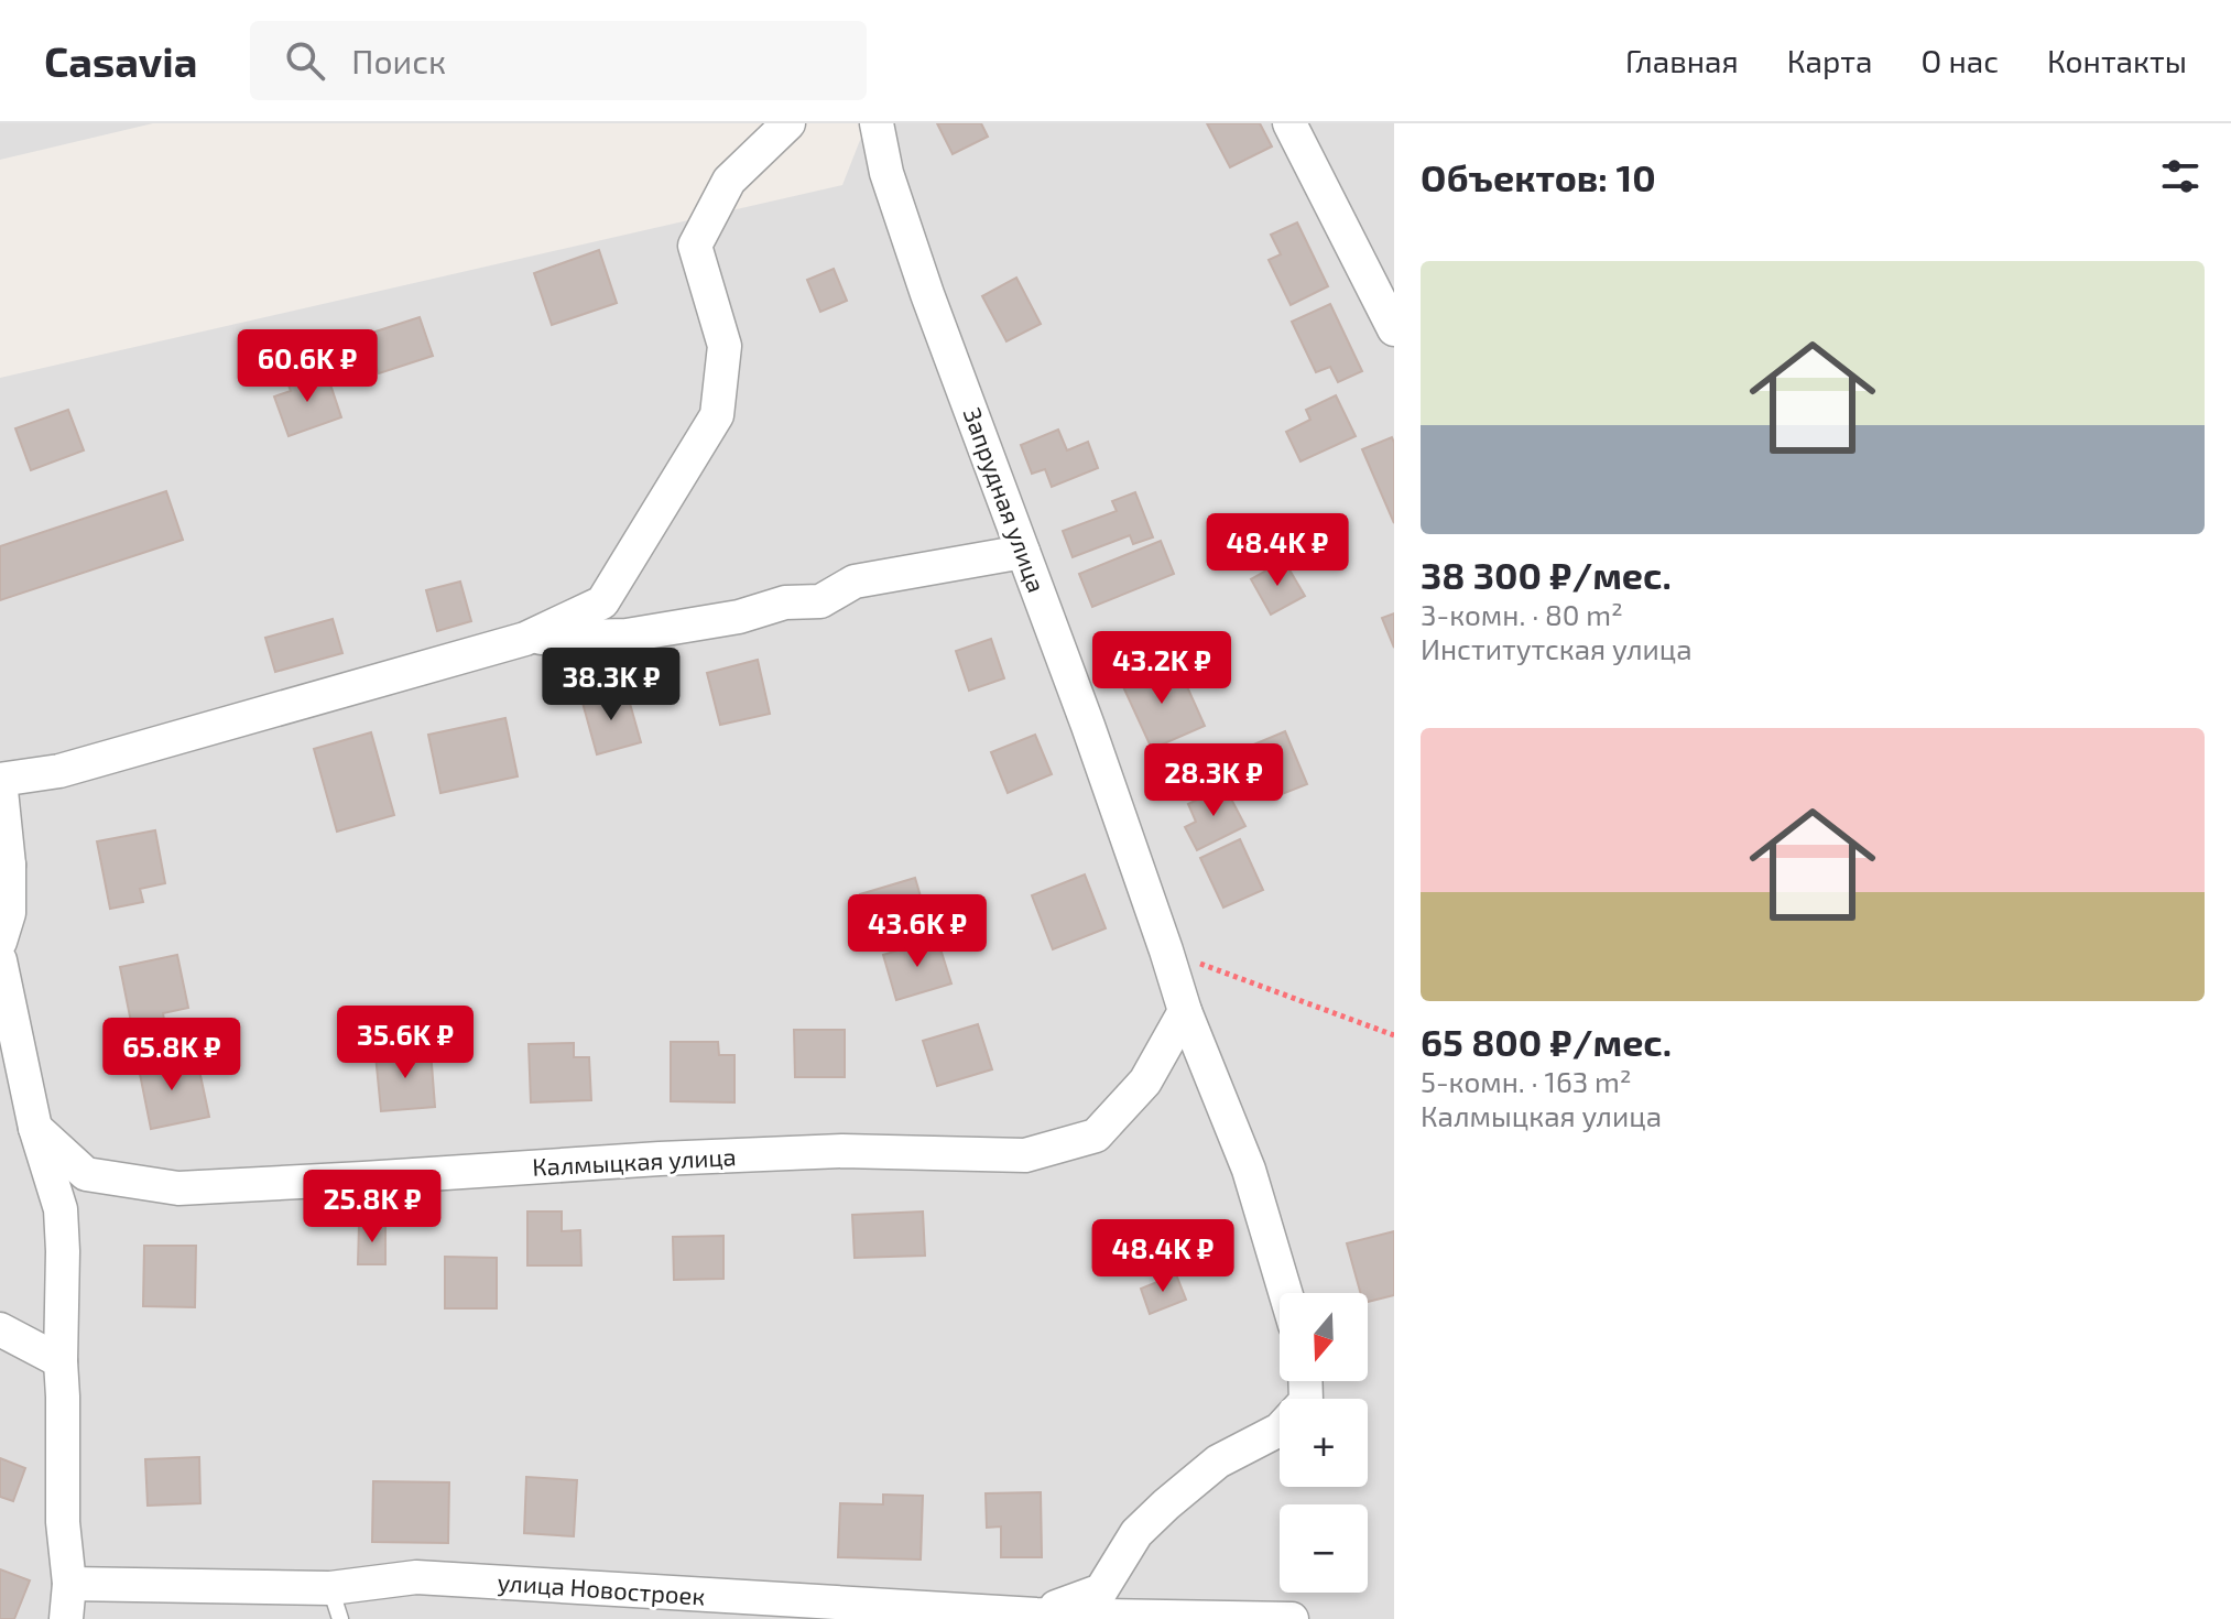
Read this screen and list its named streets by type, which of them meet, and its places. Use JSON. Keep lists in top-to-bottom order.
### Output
{
  "streets": {
    "street": ["Запрудная улица", "Калмыцкая улица", "улица Новостроек"]
  },
  "crossings": [
    ["Запрудная улица", "Калмыцкая улица"]
  ],
  "north": "bottom",
  "page": {
    "header": "Casavia",
    "search": "Поиск",
    "nav": [
      "Главная",
      "Карта",
      "О нас",
      "Контакты"
    ],
    "heading": "Объектов: 10",
    "list": [
      {
        "name": "38 300 ₽/мес.",
        "note": "3-комн. · 80 m² · Институтская улица"
      },
      {
        "name": "65 800 ₽/мес.",
        "note": "5-комн. · 163 m² · Калмыцкая улица"
      }
    ],
    "price": [
      "60.6K ₽",
      "48.4K ₽",
      "43.2K ₽",
      "38.3K ₽",
      "28.3K ₽",
      "43.6K ₽",
      "35.6K ₽",
      "65.8K ₽",
      "25.8K ₽",
      "48.4K ₽"
    ],
    "map_buttons": ["+", "−"]
  }
}
